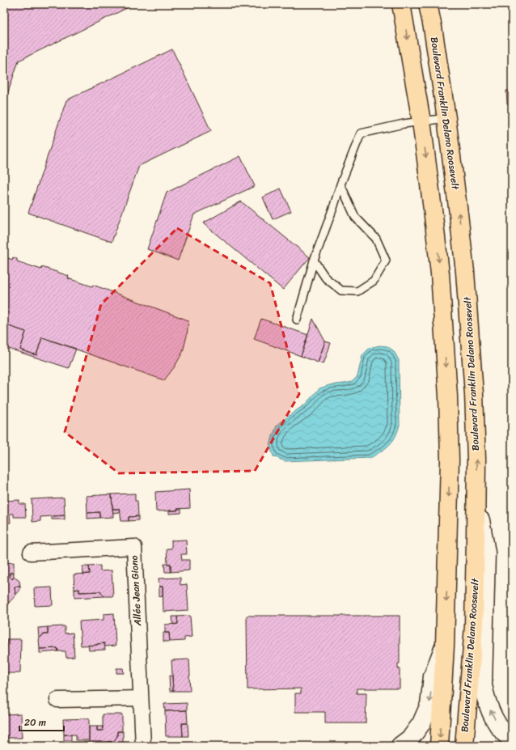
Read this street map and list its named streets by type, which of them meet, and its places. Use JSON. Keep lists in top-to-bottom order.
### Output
{
  "streets": {
    "main road": ["Boulevard Franklin Delano Roosevelt"],
    "street": ["Allée Jean Giono"]
  },
  "scale_bar": "20 m"
}
